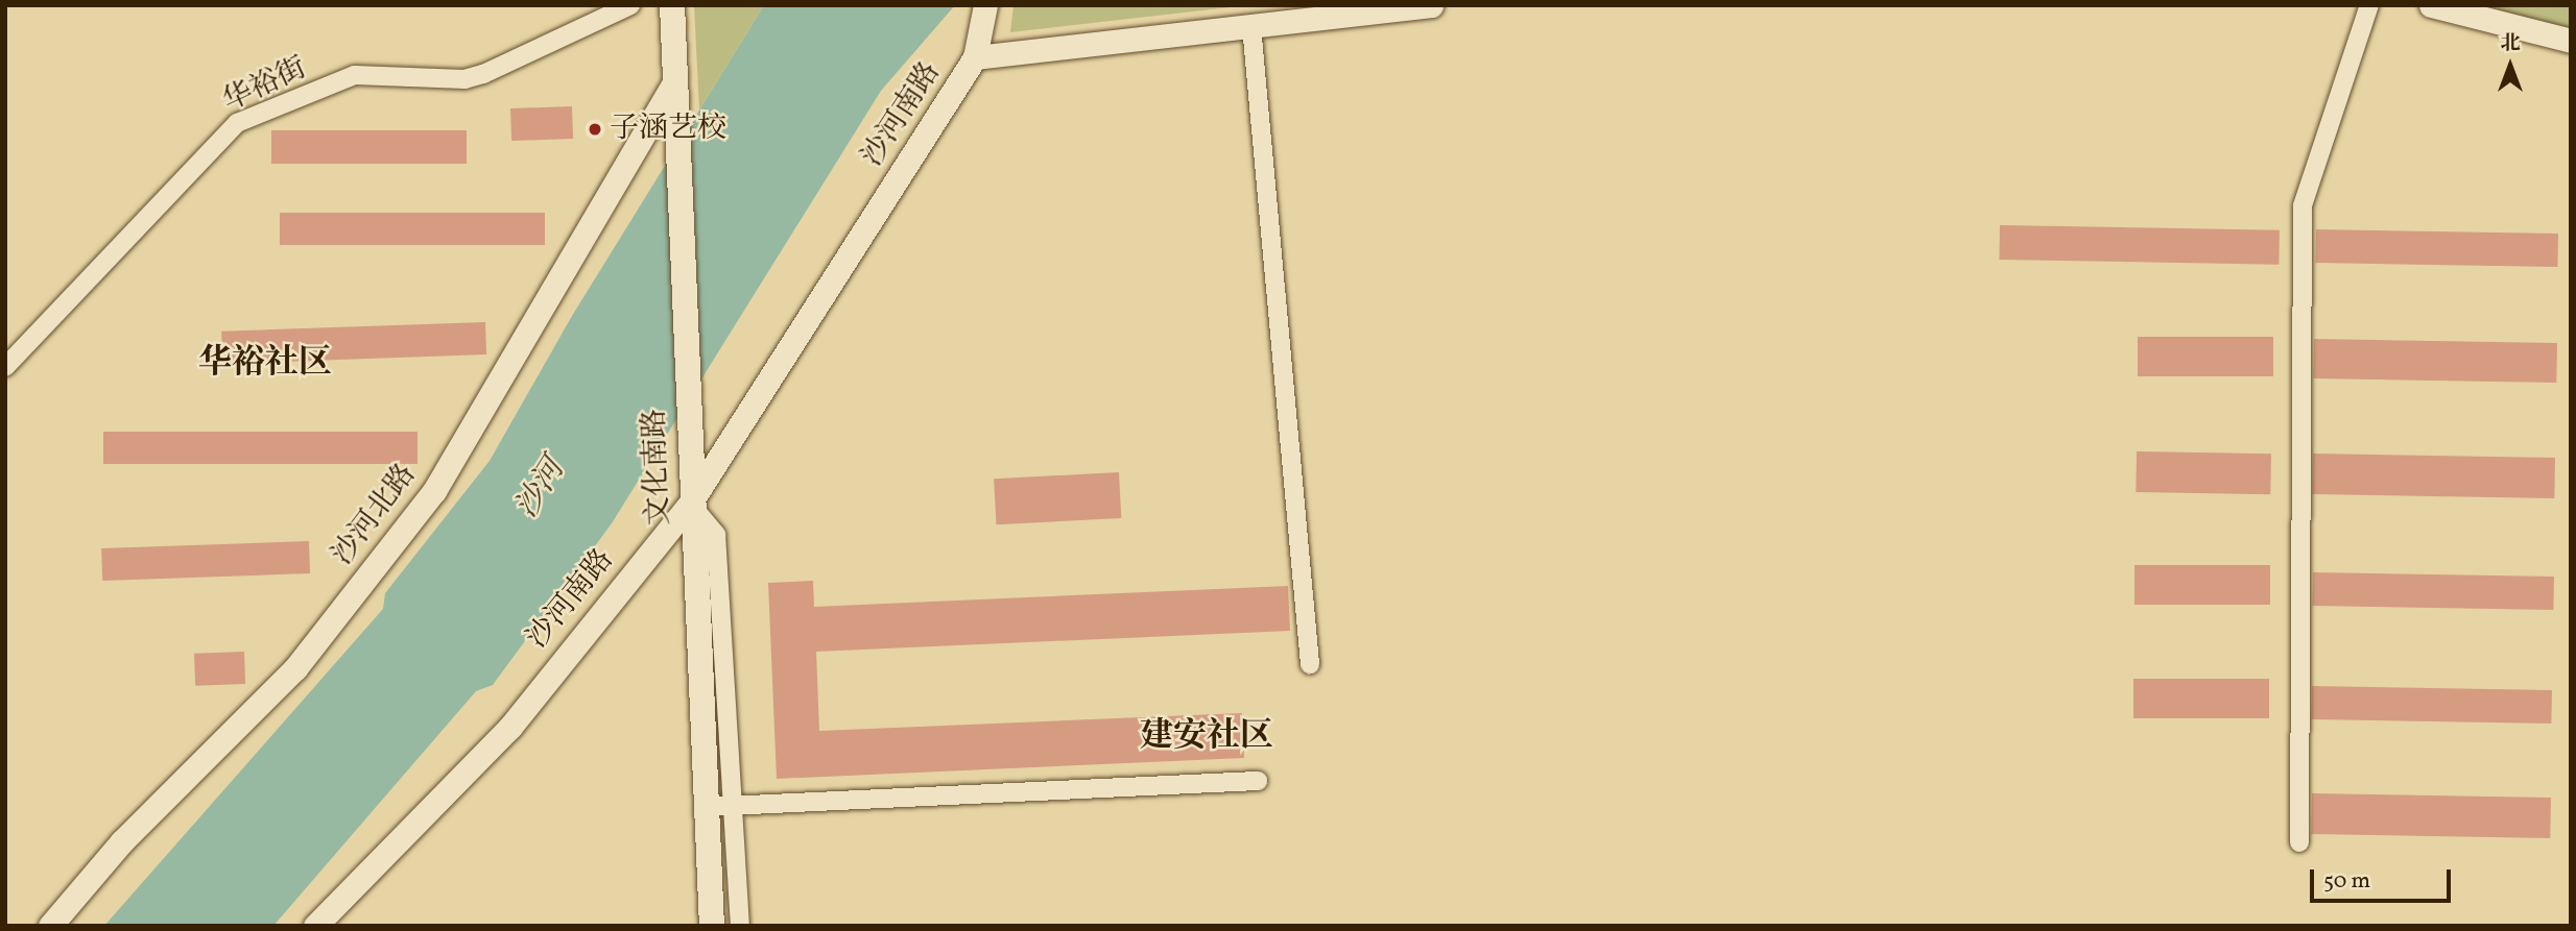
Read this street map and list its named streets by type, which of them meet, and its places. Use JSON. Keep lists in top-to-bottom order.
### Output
{
  "streets": {
    "main road": ["文化南路"],
    "street": ["华裕街", "沙河南路", "沙河北路"]
  },
  "crossings": [
    ["沙河南路", "文化南路"],
    ["文化南路", "沙河北路"]
  ],
  "districts": ["华裕社区", "建安社区"],
  "water": ["沙河"],
  "places": ["子涵艺校"],
  "scale_bar": "50 m",
  "north": "top"
}
